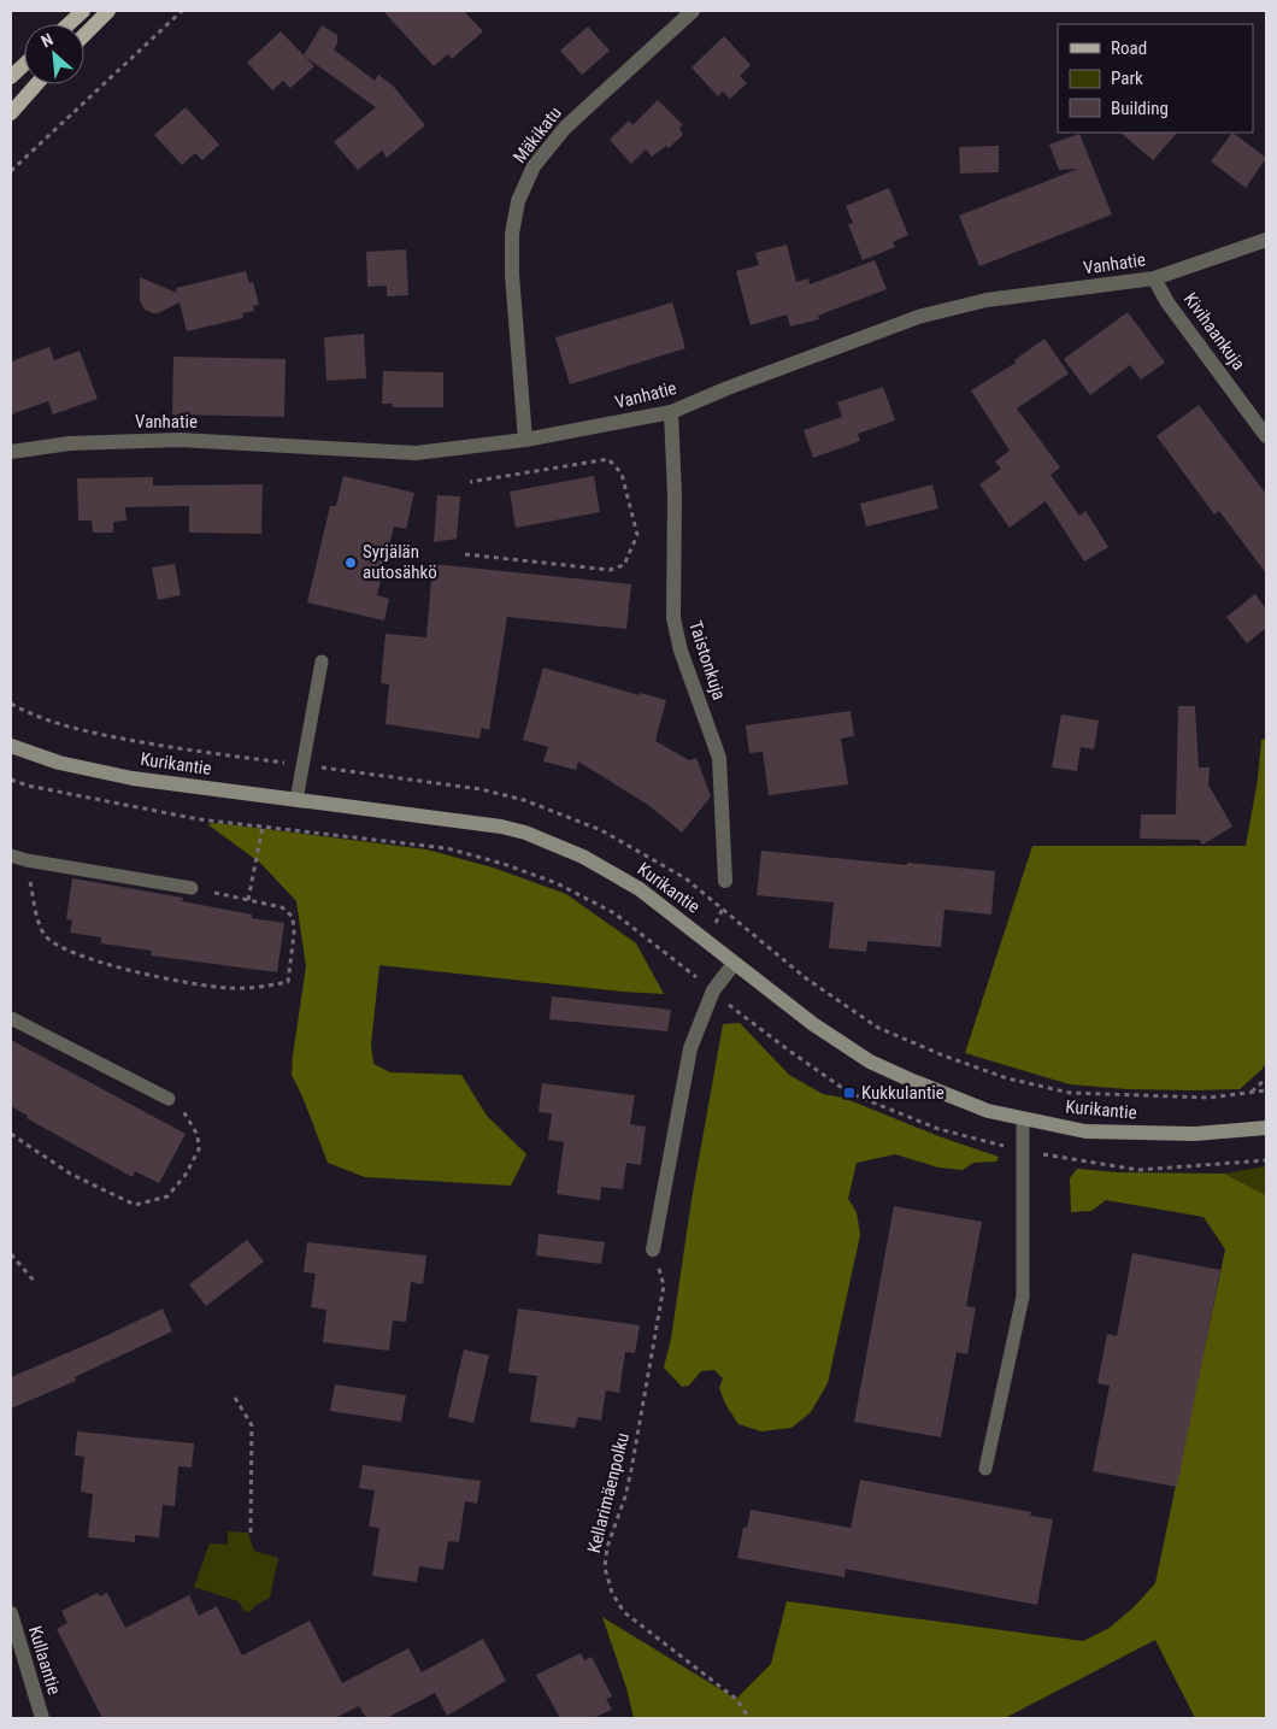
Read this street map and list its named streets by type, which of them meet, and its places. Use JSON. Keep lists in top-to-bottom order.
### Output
{
  "streets": {
    "main road": ["Kurikantie"],
    "street": [
      "Mäkikatu",
      "Vanhatie",
      "Kivihaankuja",
      "Taistonkuja",
      "Kullaantie"
    ],
    "path": ["Kellarimäenpolku"]
  },
  "crossings": [
    ["Mäkikatu", "Vanhatie"],
    ["Vanhatie", "Kivihaankuja"],
    ["Vanhatie", "Taistonkuja"]
  ],
  "places": {
    "other": ["Syrjälän autosähkö"],
    "transit": ["Kukkulantie"]
  },
  "legend": ["Road", "Park", "Building"],
  "north": "top left"
}
